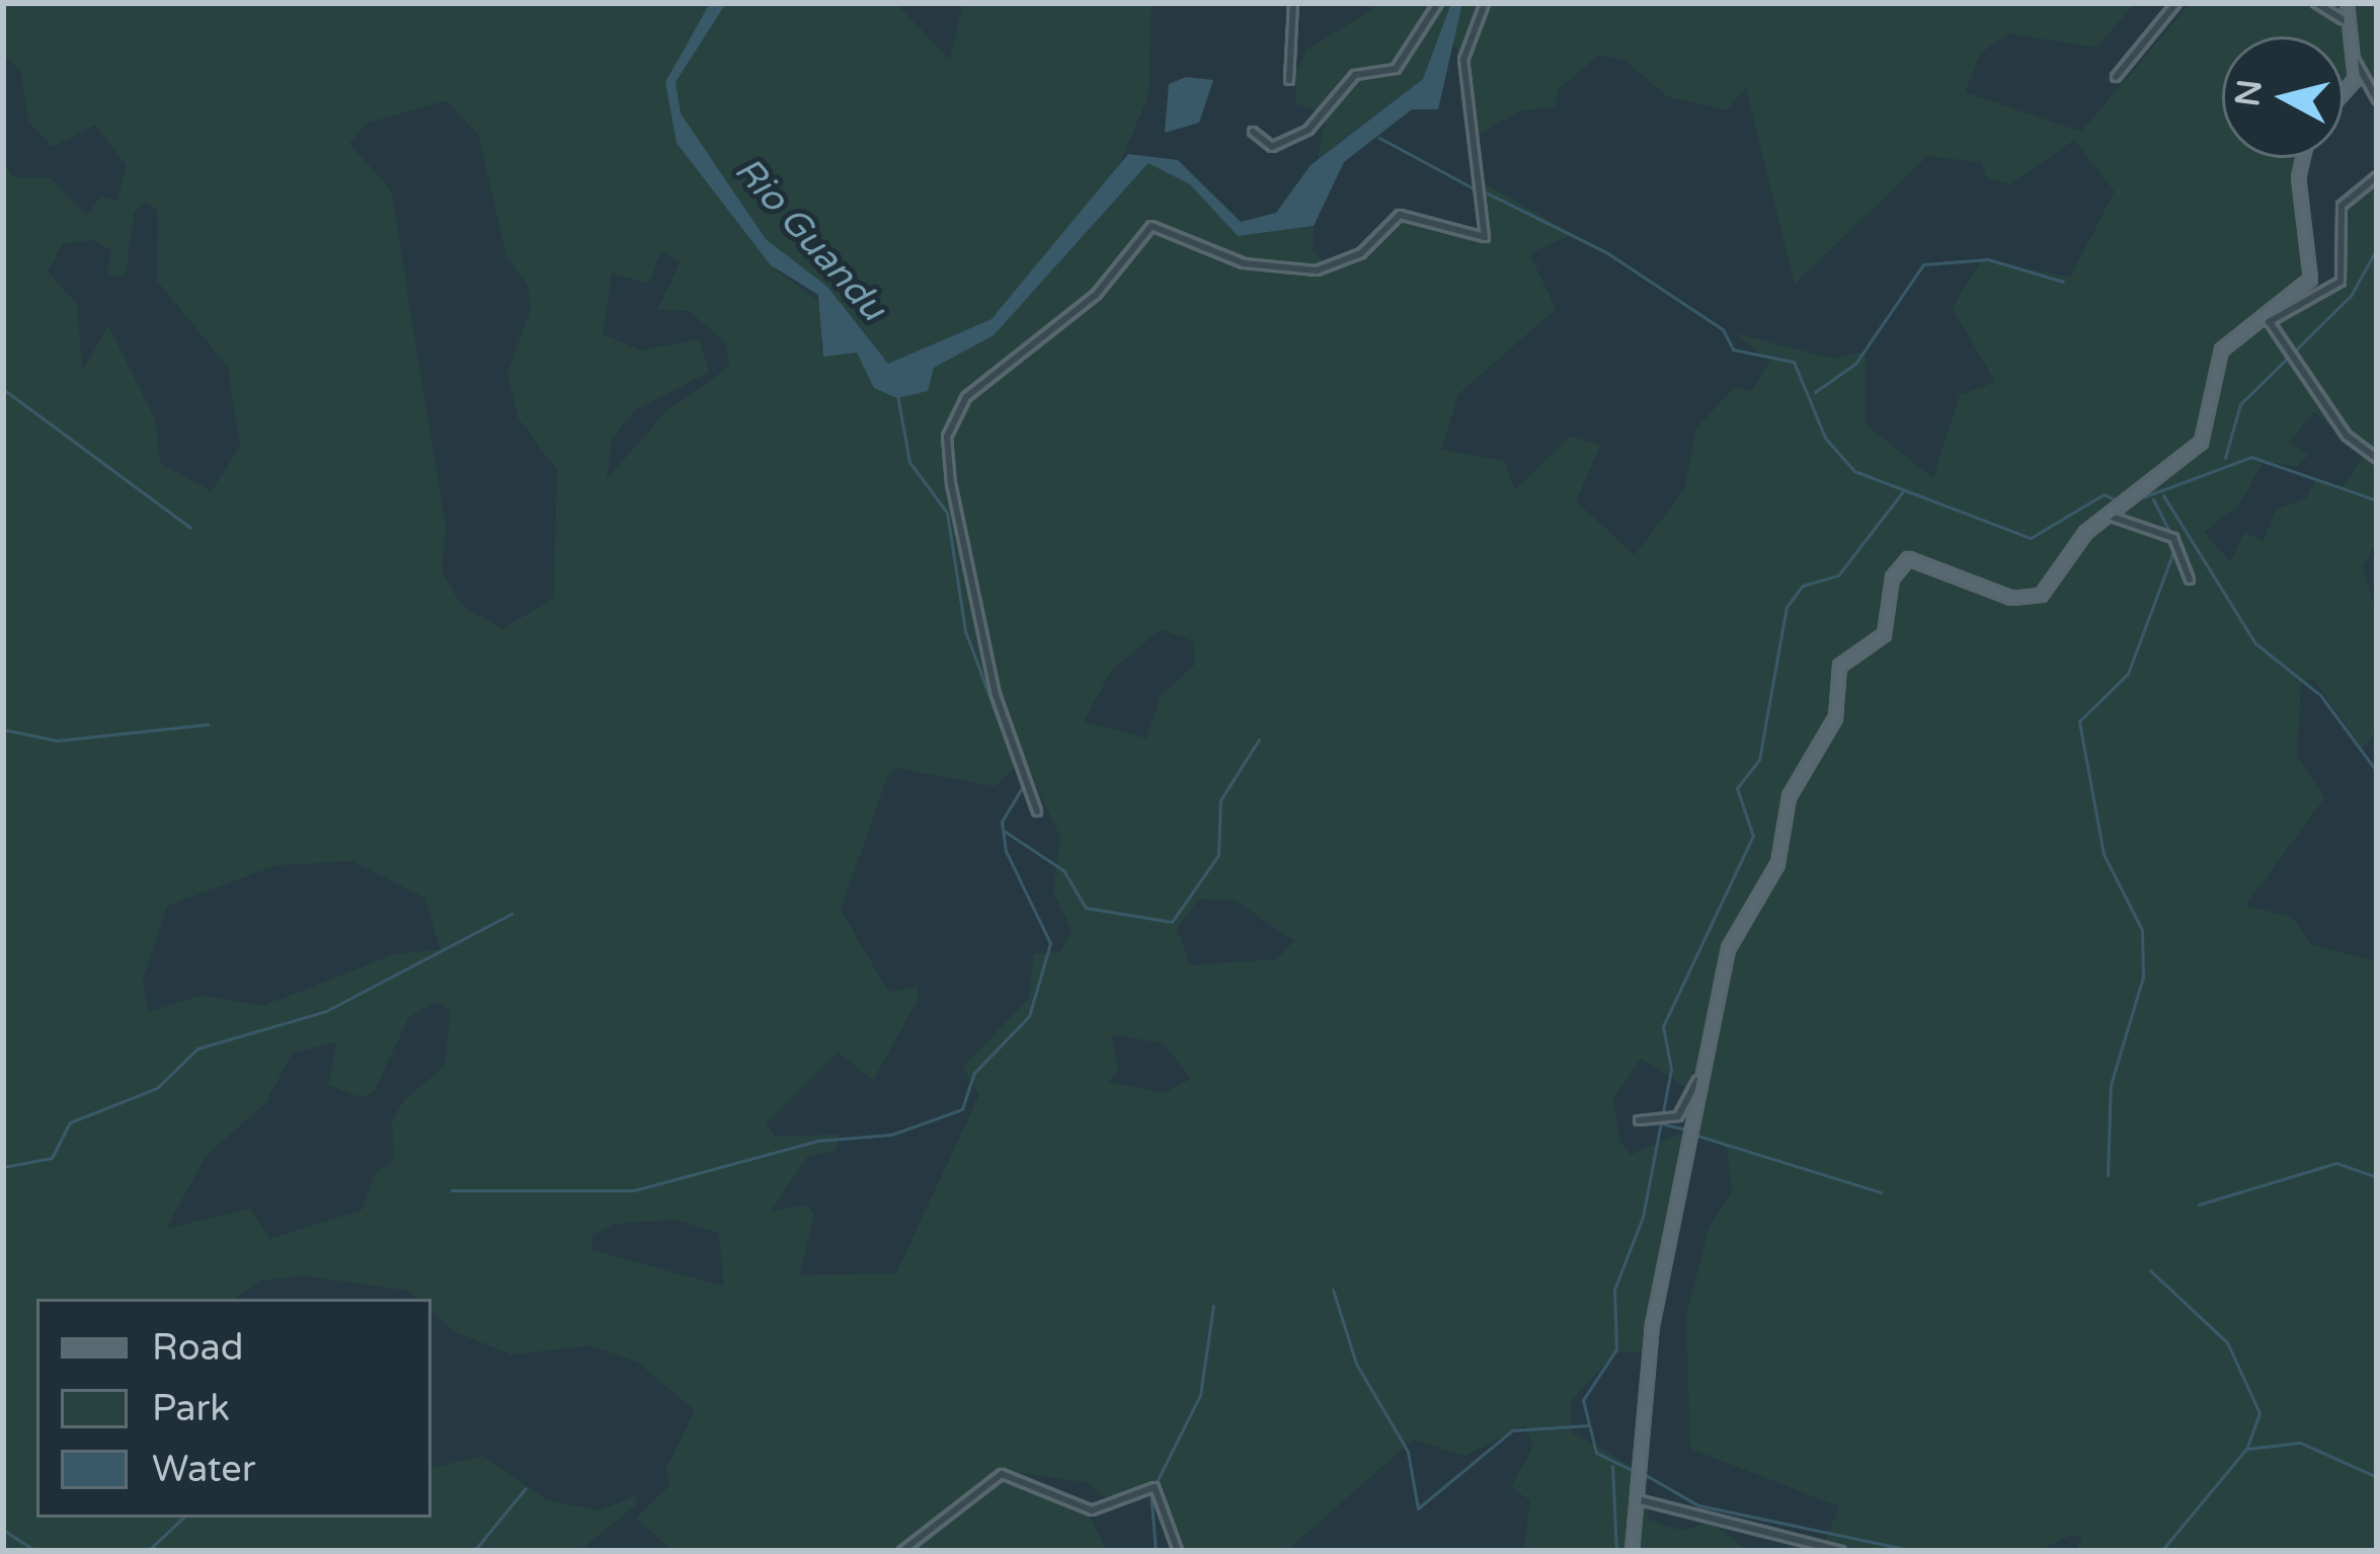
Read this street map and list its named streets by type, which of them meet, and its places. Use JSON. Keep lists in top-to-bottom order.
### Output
{
  "water": ["Rio Guandu"],
  "legend": ["Road", "Park", "Water"],
  "north": "left"
}
